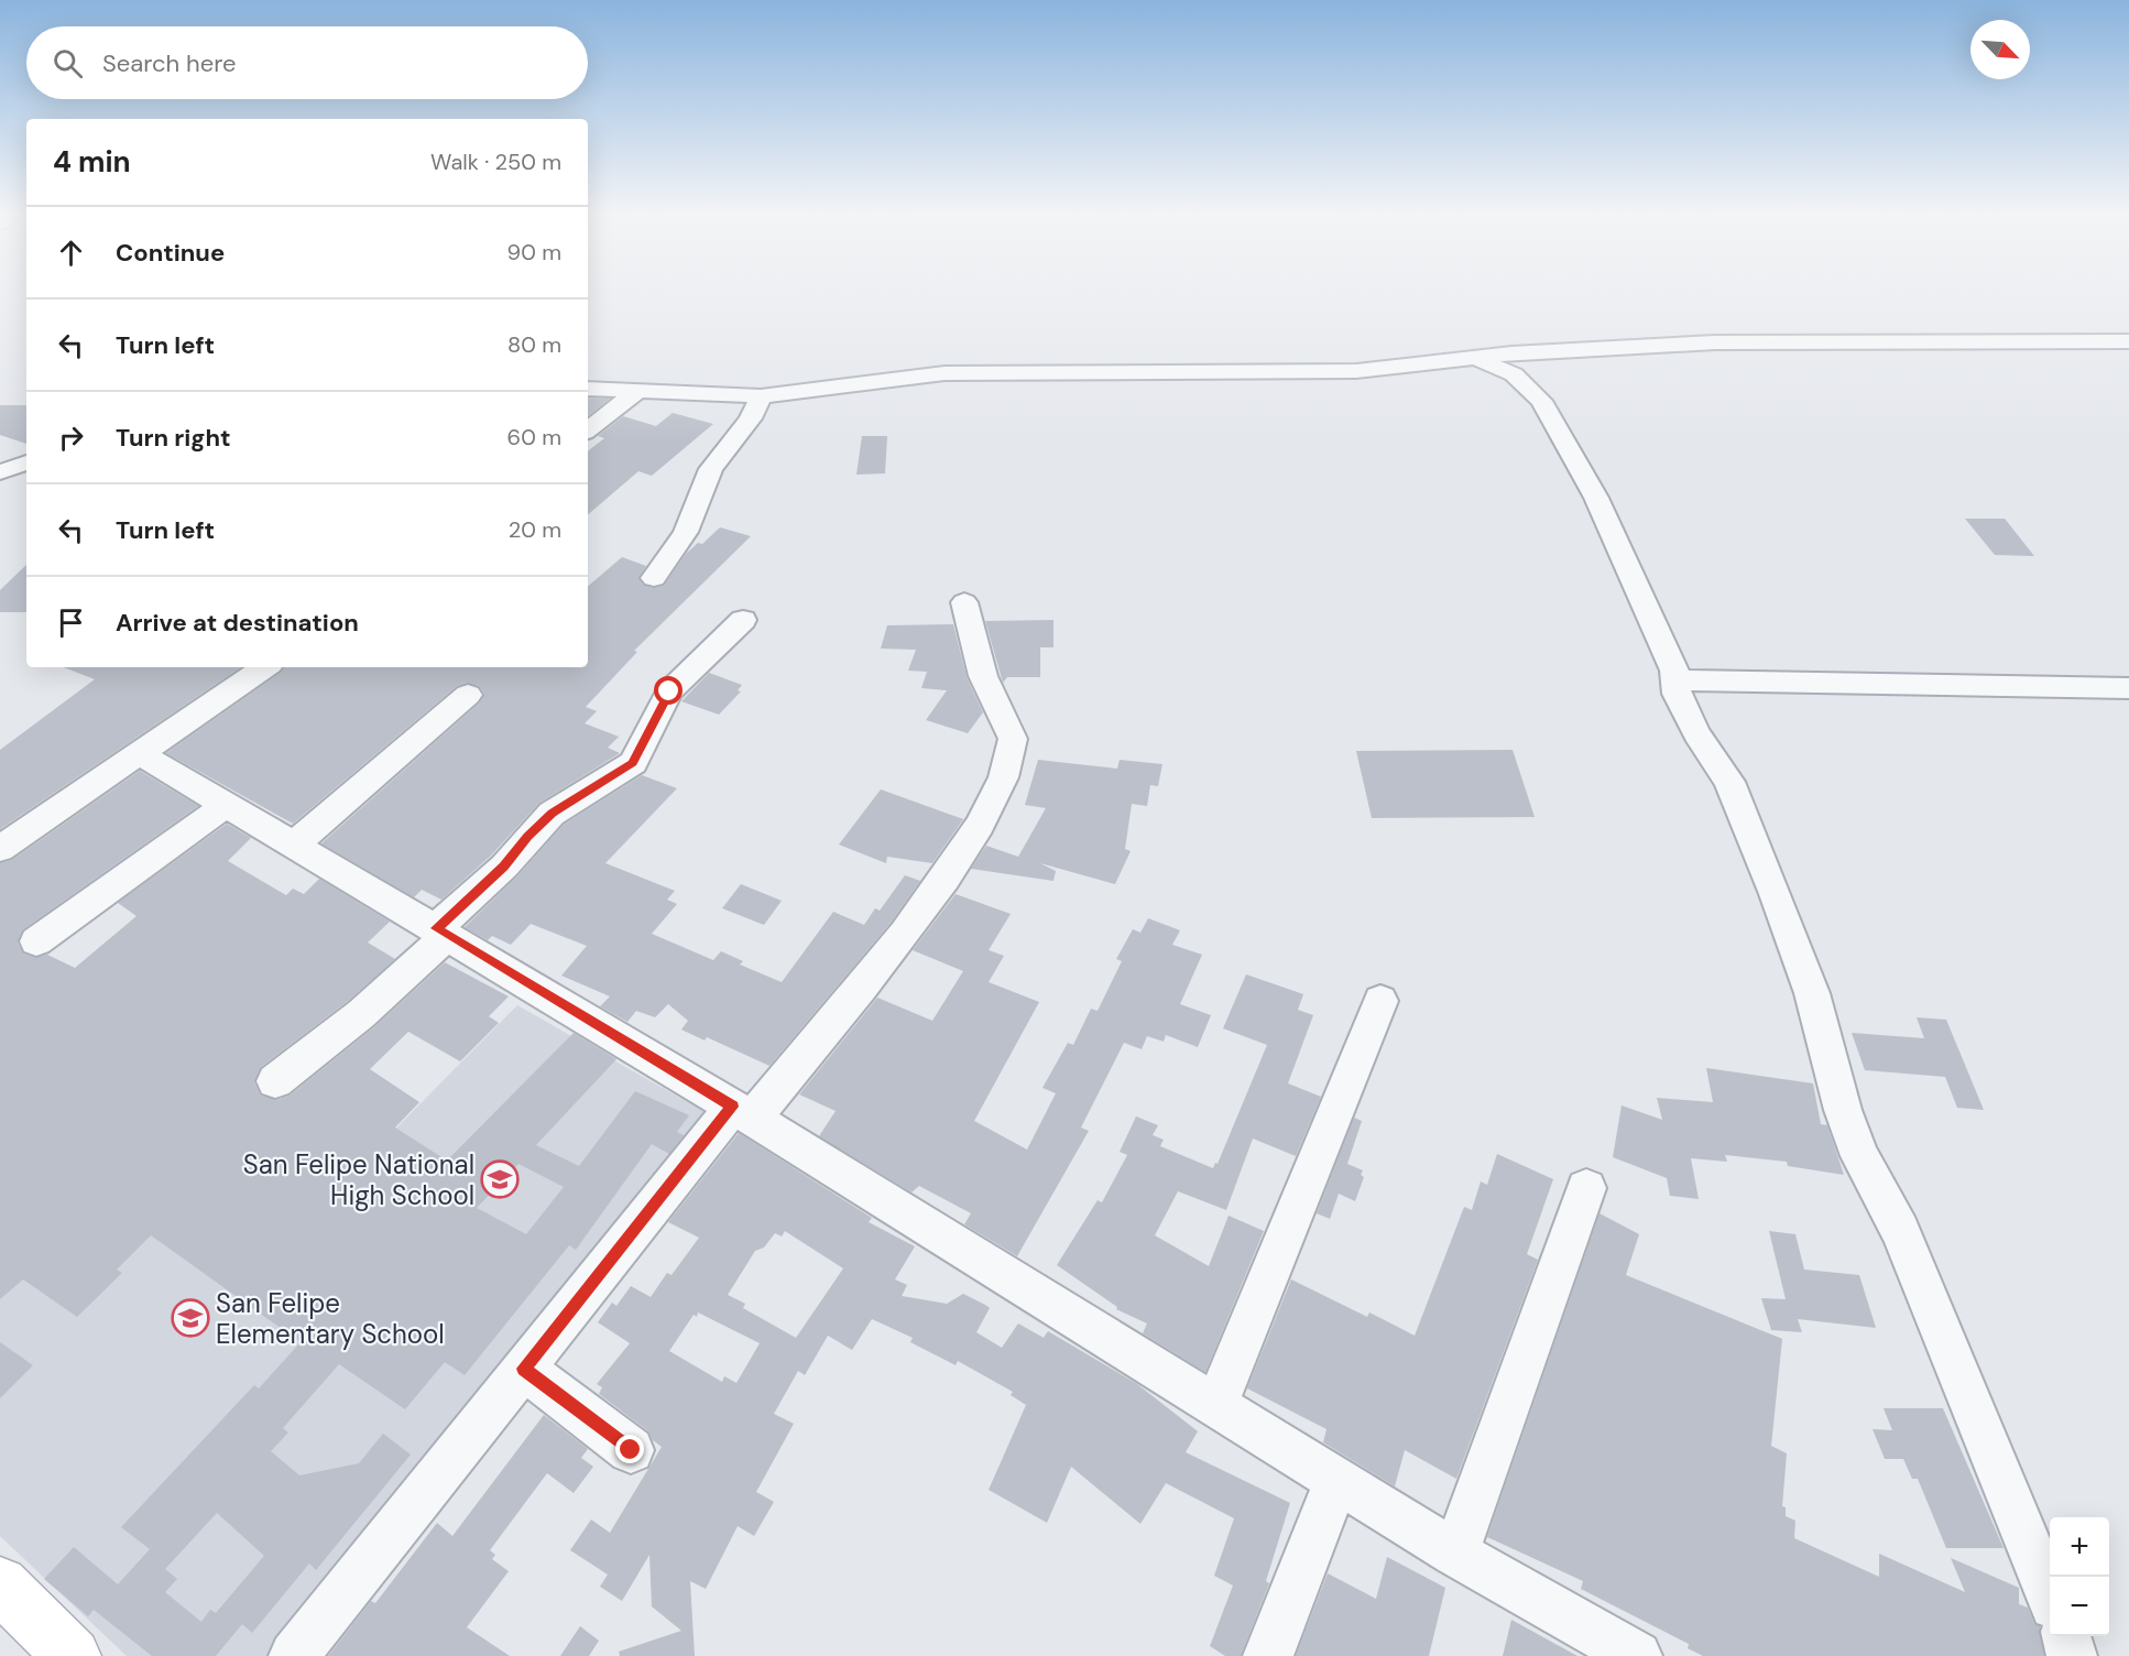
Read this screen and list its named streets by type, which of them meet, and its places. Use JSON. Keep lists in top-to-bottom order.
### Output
{
  "places": {
    "school or university": ["San Felipe National High School", "San Felipe Elementary School"]
  },
  "north": "bottom right",
  "page": {
    "search": "Search here",
    "heading": ["4 min", "Walk · 250 m"],
    "list": [
      ["Continue", "90 m"],
      ["Turn left", "80 m"],
      ["Turn right", "60 m"],
      ["Turn left", "20 m"],
      "Arrive at destination"
    ],
    "map_buttons": ["+", "−"]
  }
}
